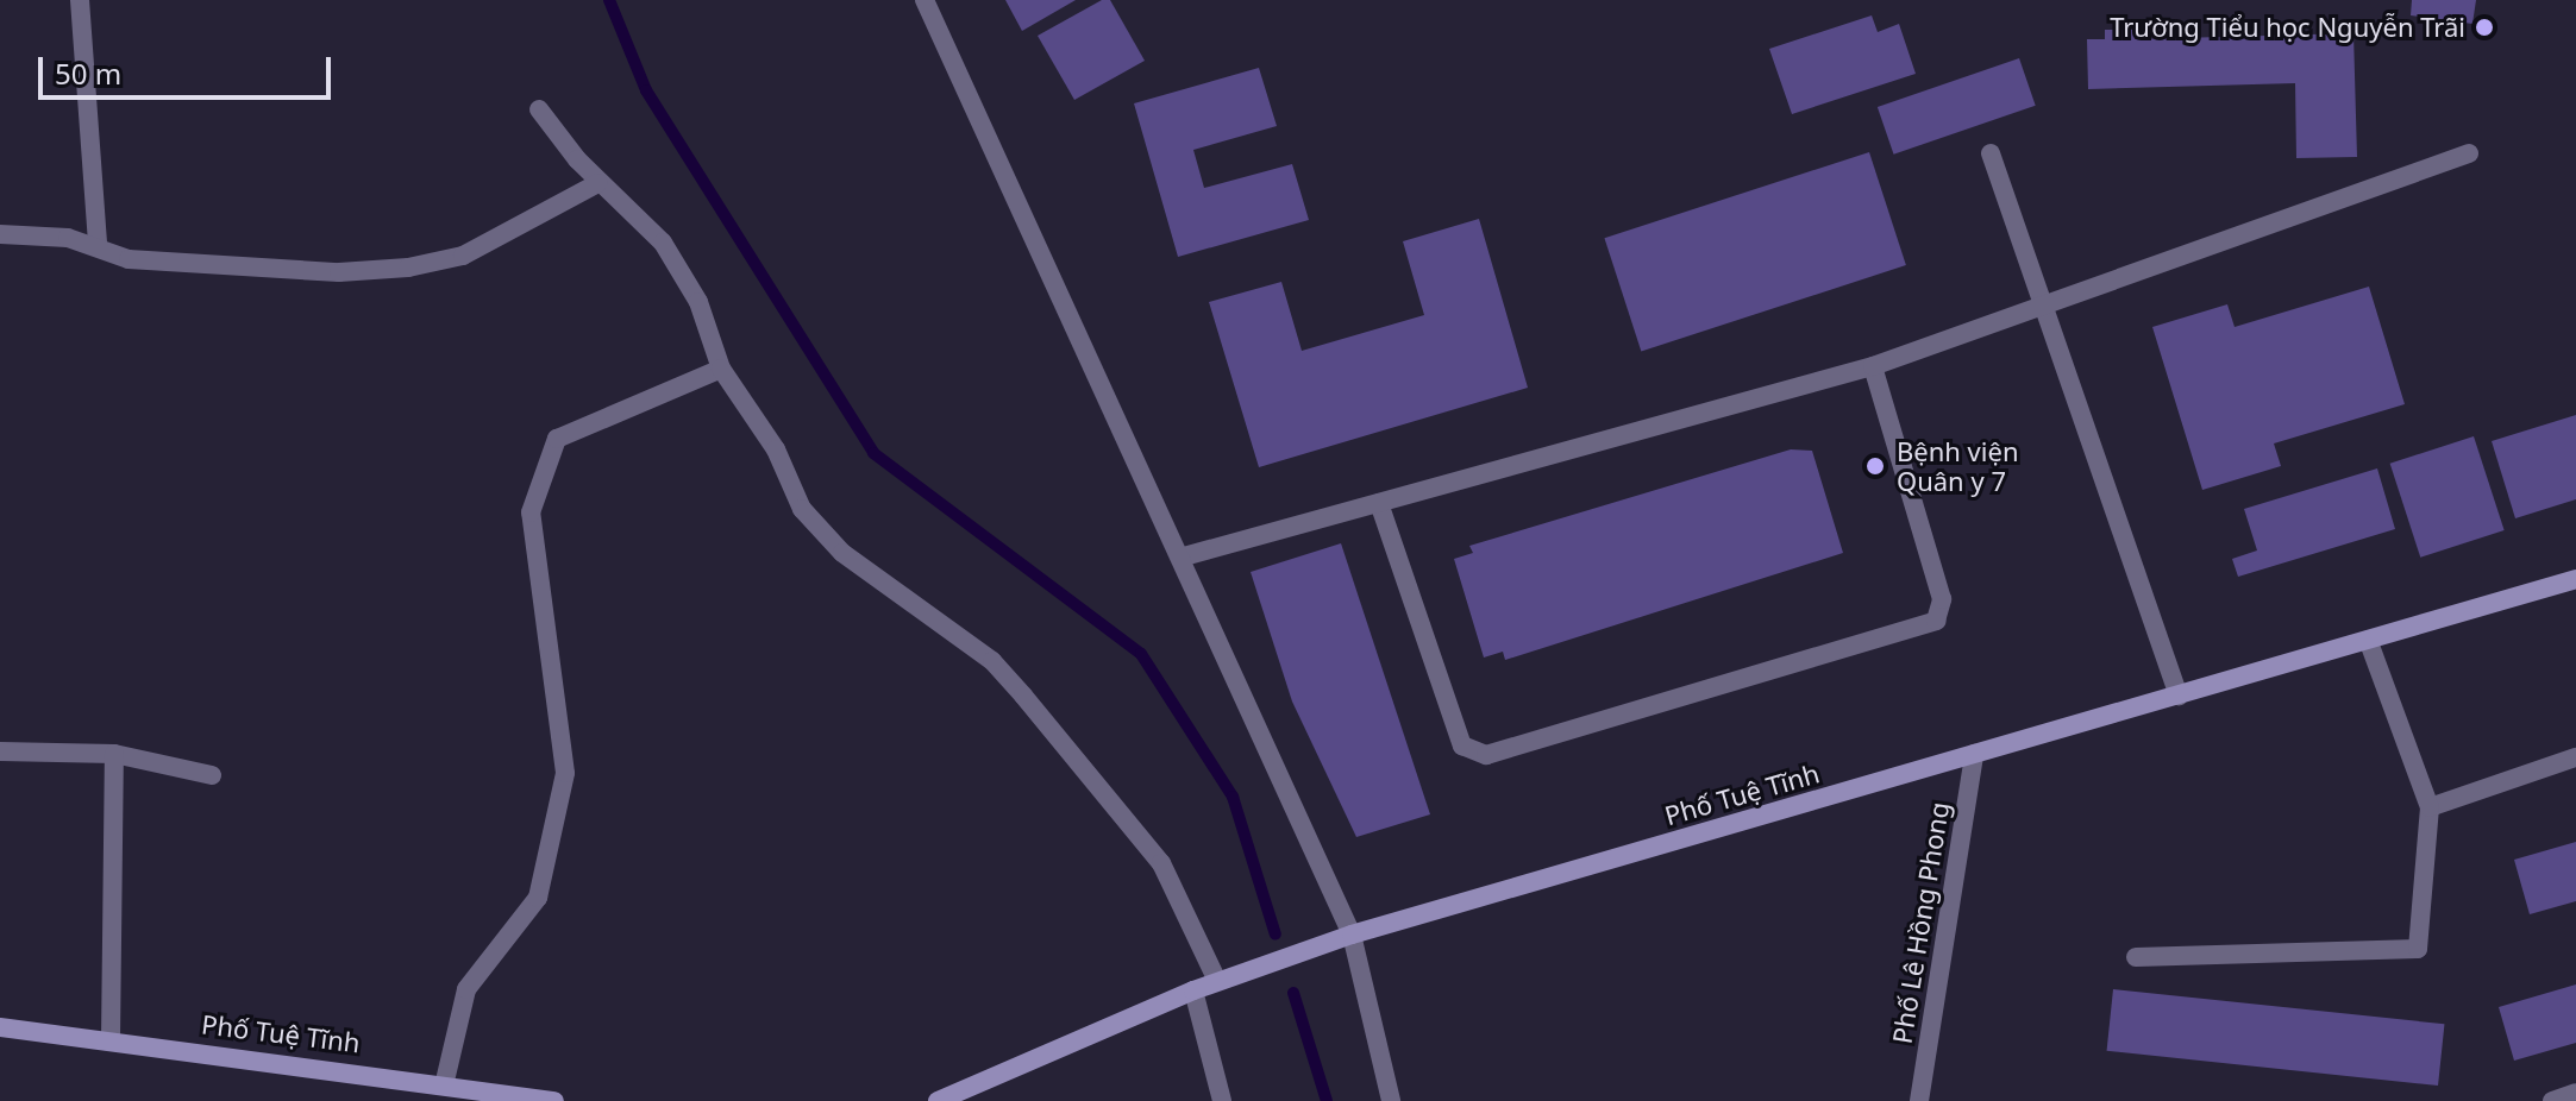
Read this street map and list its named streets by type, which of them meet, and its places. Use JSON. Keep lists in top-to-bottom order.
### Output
{
  "streets": {
    "street": ["Phố Tuệ Tĩnh", "Phố Lê Hồng Phong"]
  },
  "crossings": [
    ["Phố Tuệ Tĩnh", "Phố Lê Hồng Phong"]
  ],
  "places": ["Trường Tiểu học Nguyễn Trãi", "Bệnh viện Quân y 7"],
  "scale_bar": "50 m"
}
